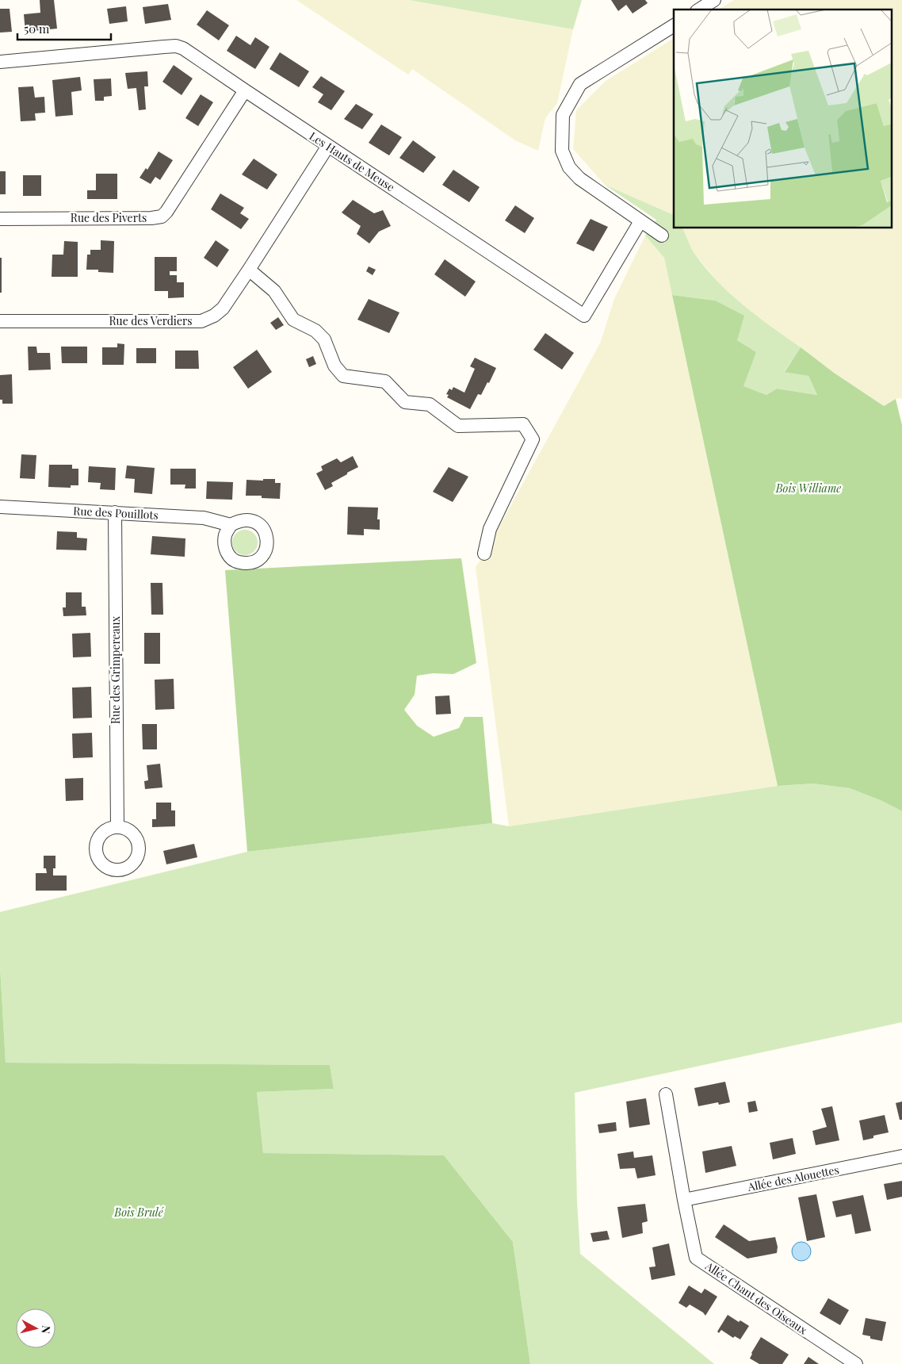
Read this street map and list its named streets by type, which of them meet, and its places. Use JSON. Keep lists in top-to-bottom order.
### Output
{
  "streets": {
    "street": [
      "Les Hauts de Meuse",
      "Rue des Piverts",
      "Rue des Verdiers",
      "Rue des Pouillots",
      "Rue des Grimpereaux",
      "Allée des Alouettes",
      "Allée Chant des Oiseaux"
    ]
  },
  "crossings": [
    ["Les Hauts de Meuse", "Rue des Piverts"],
    ["Les Hauts de Meuse", "Rue des Verdiers"],
    ["Rue des Pouillots", "Rue des Grimpereaux"],
    ["Allée des Alouettes", "Allée Chant des Oiseaux"]
  ],
  "parks": ["Bois Williame", "Bois Brulé"],
  "scale_bar": "50 m",
  "north": "right"
}
